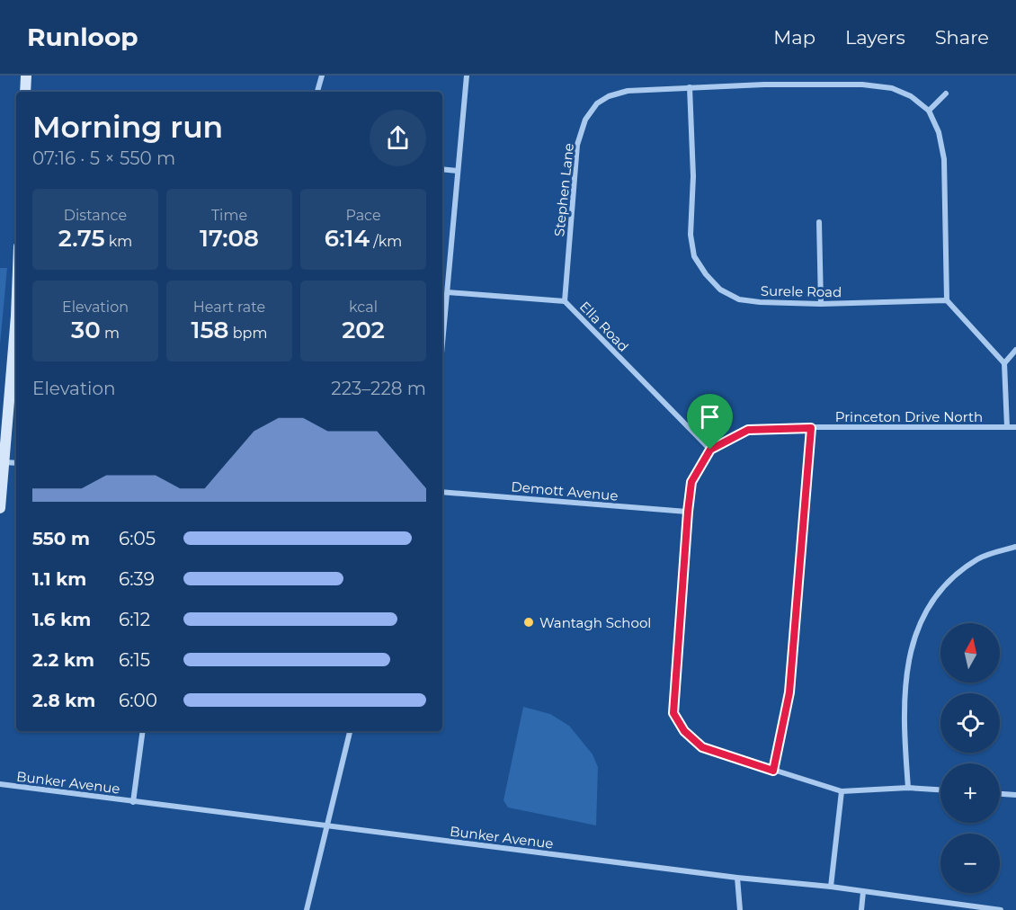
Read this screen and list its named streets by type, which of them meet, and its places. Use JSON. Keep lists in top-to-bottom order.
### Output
{
  "streets": {
    "street": [
      "Stephen Lane",
      "Surele Road",
      "Ella Road",
      "Princeton Drive North",
      "Demott Avenue",
      "Bunker Avenue"
    ]
  },
  "crossings": [
    ["Stephen Lane", "Surele Road"],
    ["Stephen Lane", "Ella Road"],
    ["Ella Road", "Princeton Drive North"]
  ],
  "places": ["Wantagh School"],
  "north": "top",
  "page": {
    "header": "Runloop",
    "nav": ["Map", "Layers", "Share"],
    "heading": ["Morning run", "07:16 · 5 × 550 m"],
    "stats": [
      ["Distance", "2.75 km"],
      ["Time", "17:08"],
      ["Pace", "6:14 /km"],
      ["Elevation", "30 m"],
      ["Heart rate", "158 bpm"],
      ["kcal", "202"]
    ],
    "chart": ["Elevation", "223–228 m"],
    "list": [
      {
        "name": "550 m",
        "note": "6:05"
      },
      {
        "name": "1.1 km",
        "note": "6:39"
      },
      {
        "name": "1.6 km",
        "note": "6:12"
      },
      {
        "name": "2.2 km",
        "note": "6:15"
      },
      {
        "name": "2.8 km",
        "note": "6:00"
      }
    ],
    "map_buttons": ["+", "−"]
  }
}
